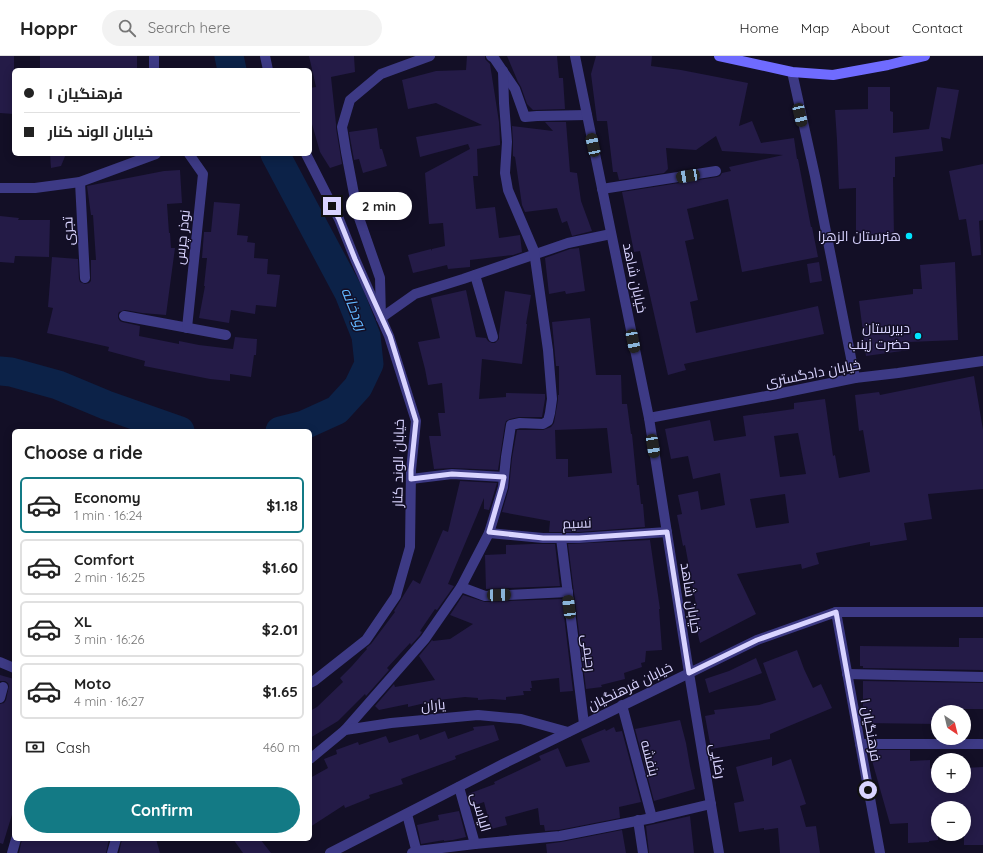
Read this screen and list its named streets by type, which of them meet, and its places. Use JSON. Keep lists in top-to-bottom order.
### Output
{
  "streets": {
    "street": [
      "تجری",
      "نوذر چرس",
      "خیابان شاهد",
      "خیابان دادگستری",
      "خیابان الوند کنار",
      "نسیم",
      "رحیمی",
      "خیابان فرهنگیان",
      "یاران",
      "فرهنگیان ۱",
      "بنفشه",
      "رضایی",
      "الیاسی"
    ]
  },
  "crossings": [
    ["خیابان شاهد", "خیابان دادگستری"],
    ["خیابان شاهد", "نسیم"],
    ["خیابان شاهد", "خیابان فرهنگیان"],
    ["خیابان شاهد", "رضایی"],
    ["نسیم", "رحیمی"],
    ["رحیمی", "خیابان فرهنگیان"],
    ["خیابان فرهنگیان", "یاران"],
    ["خیابان فرهنگیان", "فرهنگیان ۱"],
    ["خیابان فرهنگیان", "بنفشه"],
    ["خیابان فرهنگیان", "رضایی"],
    ["خیابان فرهنگیان", "الیاسی"]
  ],
  "water": ["رودخانه"],
  "places": ["هنرستان الزهرا", "دبیرستان حضرت زینب"],
  "north": "bottom right",
  "page": {
    "header": "Hoppr",
    "search": "Search here",
    "nav": [
      "Home",
      "Map",
      "About",
      "Contact"
    ],
    "banner": ["فرهنگیان ۱", "خیابان الوند کنار"],
    "bubble": "2 min",
    "heading": "Choose a ride",
    "list": [
      {
        "name": "Economy",
        "note": "1 min · 16:24",
        "value": "$1.18"
      },
      {
        "name": "Comfort",
        "note": "2 min · 16:25",
        "value": "$1.60"
      },
      {
        "name": "XL",
        "note": "3 min · 16:26",
        "value": "$2.01"
      },
      {
        "name": "Moto",
        "note": "4 min · 16:27",
        "value": "$1.65"
      }
    ],
    "map_buttons": ["+", "−"],
    "pay": ["Cash", "460 m"],
    "buttons": "Confirm"
  }
}
